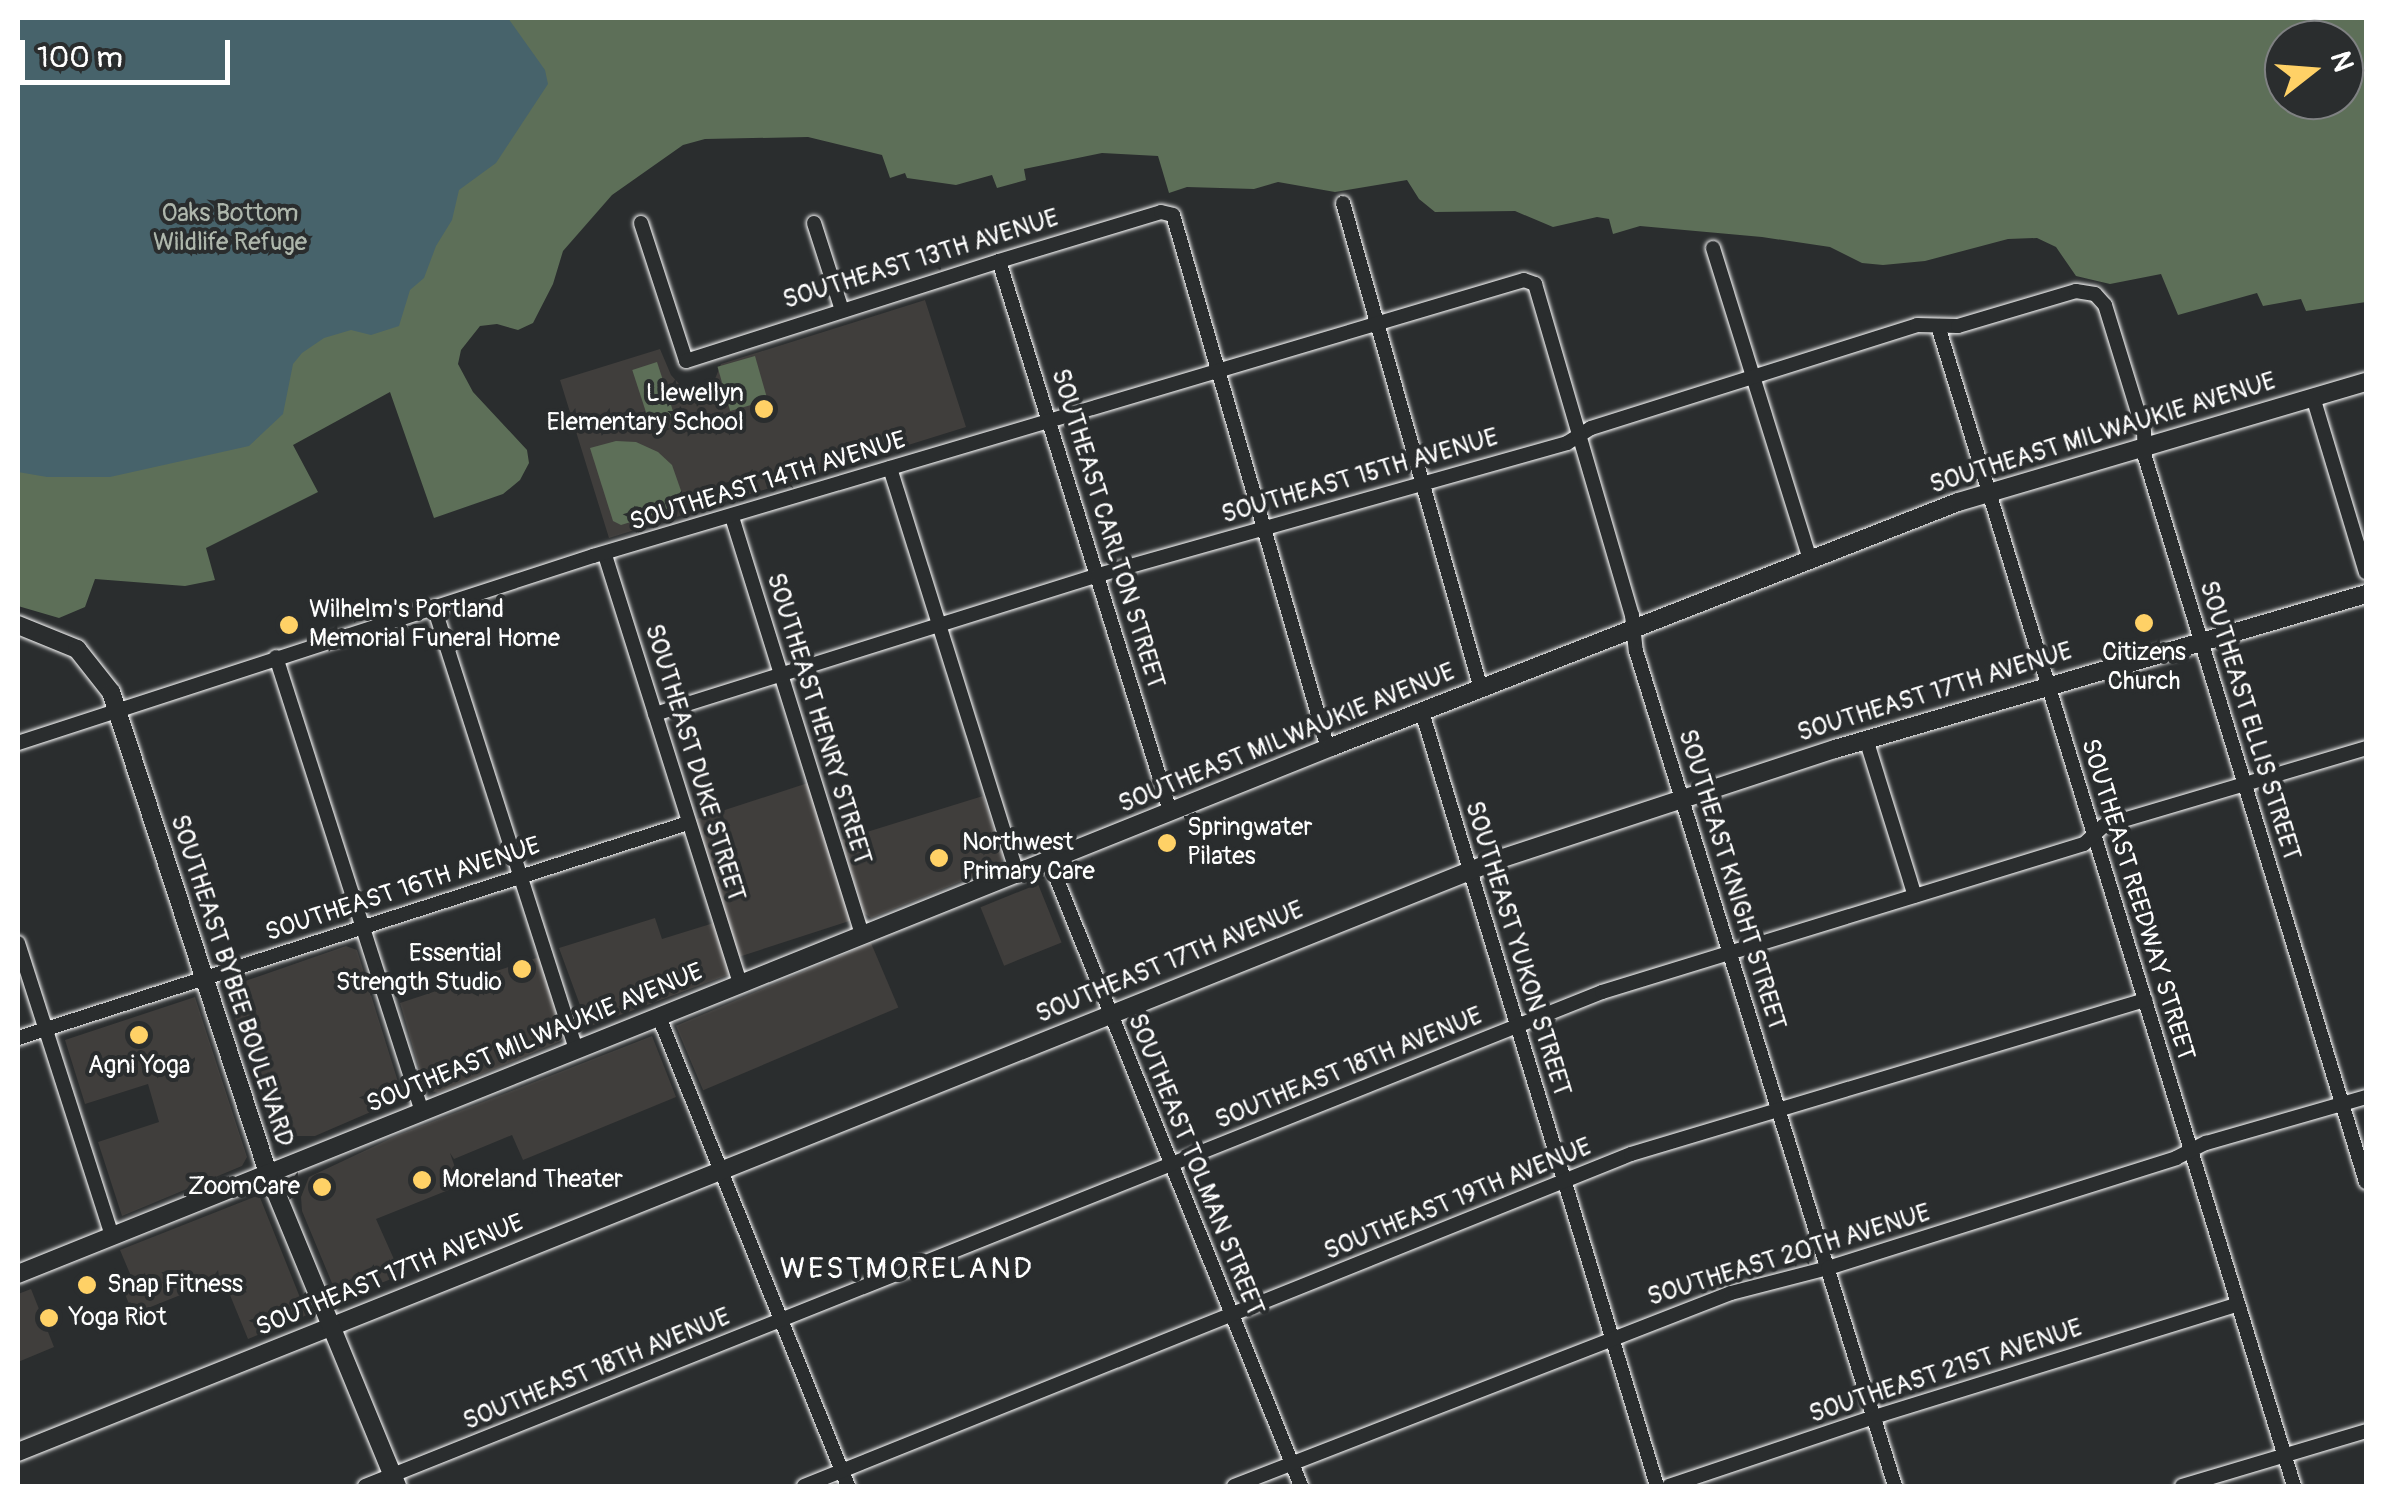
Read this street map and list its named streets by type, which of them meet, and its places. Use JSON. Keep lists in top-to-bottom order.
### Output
{
  "streets": {
    "street": [
      "SOUTHEAST 13TH AVENUE",
      "SOUTHEAST MILWAUKIE AVENUE",
      "SOUTHEAST 15TH AVENUE",
      "SOUTHEAST 14TH AVENUE",
      "SOUTHEAST CARLTON STREET",
      "SOUTHEAST 17TH AVENUE",
      "SOUTHEAST HENRY STREET",
      "SOUTHEAST ELLIS STREET",
      "SOUTHEAST DUKE STREET",
      "SOUTHEAST KNIGHT STREET",
      "SOUTHEAST 16TH AVENUE",
      "SOUTHEAST REEDWAY STREET",
      "SOUTHEAST YUKON STREET",
      "SOUTHEAST BYBEE BOULEVARD",
      "SOUTHEAST 18TH AVENUE",
      "SOUTHEAST TOLMAN STREET",
      "SOUTHEAST 19TH AVENUE",
      "SOUTHEAST 20TH AVENUE",
      "SOUTHEAST 21ST AVENUE"
    ]
  },
  "crossings": [
    ["SOUTHEAST 13TH AVENUE", "SOUTHEAST 14TH AVENUE"],
    ["SOUTHEAST 13TH AVENUE", "SOUTHEAST CARLTON STREET"],
    ["SOUTHEAST MILWAUKIE AVENUE", "SOUTHEAST CARLTON STREET"],
    ["SOUTHEAST MILWAUKIE AVENUE", "SOUTHEAST HENRY STREET"],
    ["SOUTHEAST MILWAUKIE AVENUE", "SOUTHEAST ELLIS STREET"],
    ["SOUTHEAST MILWAUKIE AVENUE", "SOUTHEAST DUKE STREET"],
    ["SOUTHEAST MILWAUKIE AVENUE", "SOUTHEAST KNIGHT STREET"],
    ["SOUTHEAST MILWAUKIE AVENUE", "SOUTHEAST REEDWAY STREET"],
    ["SOUTHEAST MILWAUKIE AVENUE", "SOUTHEAST YUKON STREET"],
    ["SOUTHEAST MILWAUKIE AVENUE", "SOUTHEAST BYBEE BOULEVARD"],
    ["SOUTHEAST MILWAUKIE AVENUE", "SOUTHEAST TOLMAN STREET"],
    ["SOUTHEAST 15TH AVENUE", "SOUTHEAST CARLTON STREET"],
    ["SOUTHEAST 15TH AVENUE", "SOUTHEAST HENRY STREET"],
    ["SOUTHEAST 15TH AVENUE", "SOUTHEAST ELLIS STREET"],
    ["SOUTHEAST 15TH AVENUE", "SOUTHEAST DUKE STREET"],
    ["SOUTHEAST 15TH AVENUE", "SOUTHEAST KNIGHT STREET"],
    ["SOUTHEAST 15TH AVENUE", "SOUTHEAST REEDWAY STREET"],
    ["SOUTHEAST 14TH AVENUE", "SOUTHEAST CARLTON STREET"],
    ["SOUTHEAST 14TH AVENUE", "SOUTHEAST HENRY STREET"],
    ["SOUTHEAST 14TH AVENUE", "SOUTHEAST DUKE STREET"],
    ["SOUTHEAST 14TH AVENUE", "SOUTHEAST KNIGHT STREET"],
    ["SOUTHEAST 14TH AVENUE", "SOUTHEAST BYBEE BOULEVARD"],
    ["SOUTHEAST 17TH AVENUE", "SOUTHEAST ELLIS STREET"],
    ["SOUTHEAST 17TH AVENUE", "SOUTHEAST KNIGHT STREET"],
    ["SOUTHEAST 17TH AVENUE", "SOUTHEAST REEDWAY STREET"],
    ["SOUTHEAST 17TH AVENUE", "SOUTHEAST YUKON STREET"],
    ["SOUTHEAST 17TH AVENUE", "SOUTHEAST BYBEE BOULEVARD"],
    ["SOUTHEAST 17TH AVENUE", "SOUTHEAST TOLMAN STREET"],
    ["SOUTHEAST ELLIS STREET", "SOUTHEAST 18TH AVENUE"],
    ["SOUTHEAST ELLIS STREET", "SOUTHEAST 20TH AVENUE"],
    ["SOUTHEAST DUKE STREET", "SOUTHEAST 16TH AVENUE"],
    ["SOUTHEAST KNIGHT STREET", "SOUTHEAST 18TH AVENUE"],
    ["SOUTHEAST KNIGHT STREET", "SOUTHEAST 19TH AVENUE"],
    ["SOUTHEAST KNIGHT STREET", "SOUTHEAST 20TH AVENUE"],
    ["SOUTHEAST KNIGHT STREET", "SOUTHEAST 21ST AVENUE"],
    ["SOUTHEAST 16TH AVENUE", "SOUTHEAST BYBEE BOULEVARD"],
    ["SOUTHEAST REEDWAY STREET", "SOUTHEAST 18TH AVENUE"],
    ["SOUTHEAST REEDWAY STREET", "SOUTHEAST 19TH AVENUE"],
    ["SOUTHEAST REEDWAY STREET", "SOUTHEAST 20TH AVENUE"],
    ["SOUTHEAST REEDWAY STREET", "SOUTHEAST 21ST AVENUE"],
    ["SOUTHEAST YUKON STREET", "SOUTHEAST 18TH AVENUE"],
    ["SOUTHEAST YUKON STREET", "SOUTHEAST 19TH AVENUE"],
    ["SOUTHEAST YUKON STREET", "SOUTHEAST 20TH AVENUE"],
    ["SOUTHEAST BYBEE BOULEVARD", "SOUTHEAST 18TH AVENUE"],
    ["SOUTHEAST 18TH AVENUE", "SOUTHEAST TOLMAN STREET"],
    ["SOUTHEAST TOLMAN STREET", "SOUTHEAST 19TH AVENUE"],
    ["SOUTHEAST TOLMAN STREET", "SOUTHEAST 20TH AVENUE"]
  ],
  "districts": ["WESTMORELAND"],
  "parks": ["Oaks Bottom Wildlife Refuge"],
  "places": [
    "Llewellyn Elementary School",
    "Citizens Church",
    "Wilhelm's Portland Memorial Funeral Home",
    "Springwater Pilates",
    "Northwest Primary Care",
    "Essential Strength Studio",
    "Agni Yoga",
    "Moreland Theater",
    "ZoomCare",
    "Snap Fitness",
    "Yoga Riot"
  ],
  "scale_bar": "100 m",
  "north": "right"
}
